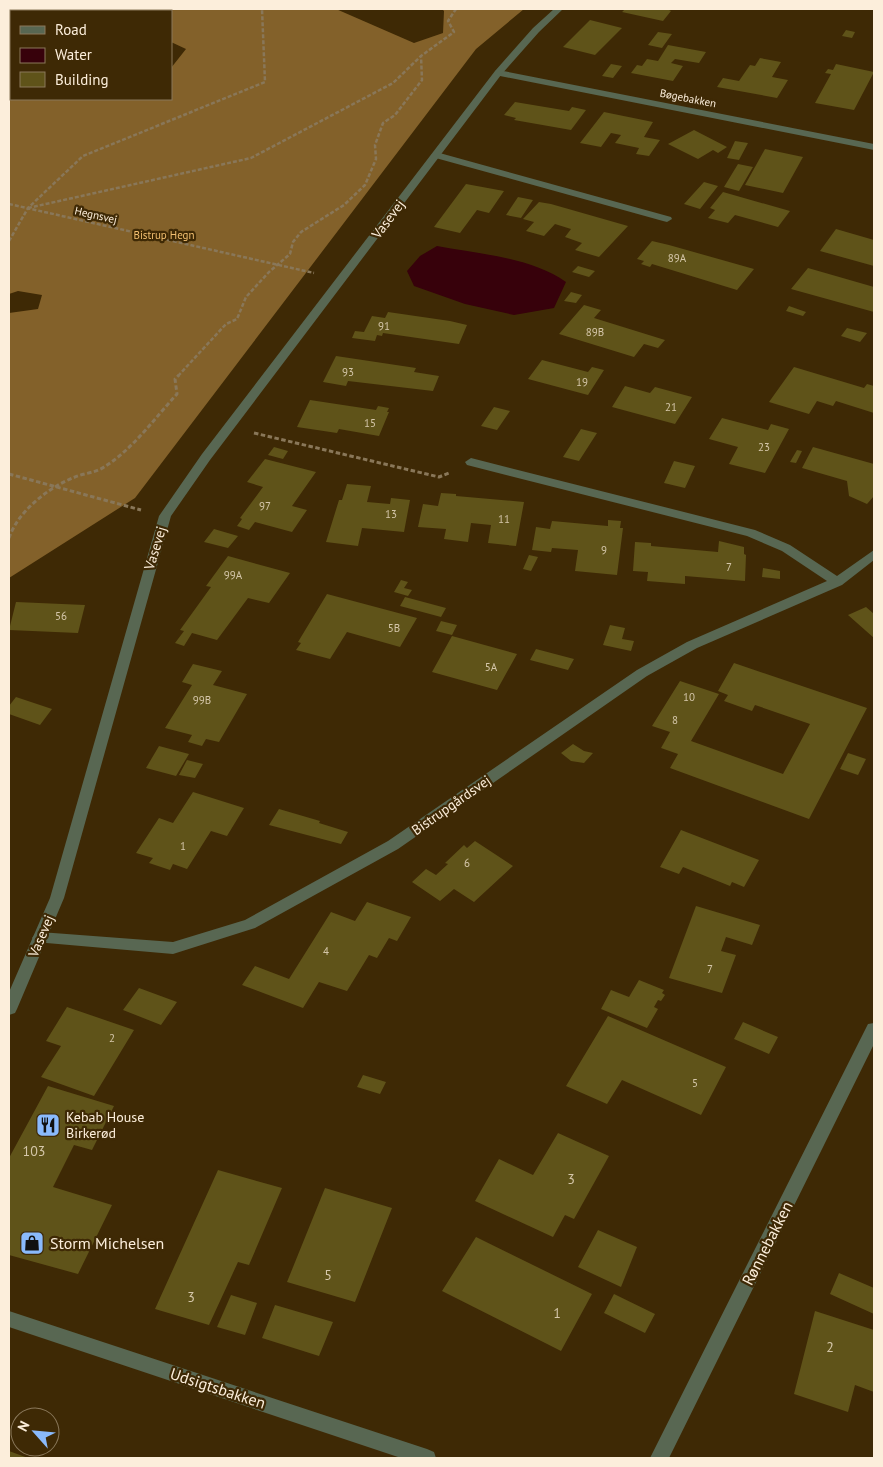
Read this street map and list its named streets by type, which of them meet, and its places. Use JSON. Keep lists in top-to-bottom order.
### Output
{
  "streets": {
    "street": [
      "Bøgebakken",
      "Vasevej",
      "Bistrupgårdsvej",
      "Rønnebakken",
      "Udsigtsbakken"
    ],
    "path": ["Hegnsvej"]
  },
  "crossings": [
    ["Bøgebakken", "Vasevej"],
    ["Hegnsvej", "Vasevej"],
    ["Vasevej", "Bistrupgårdsvej"]
  ],
  "parks": ["Bistrup Hegn"],
  "places": {
    "restaurant": ["Kebab House Birkerød"],
    "shop": ["Storm Michelsen"]
  },
  "house_numbers": [
    "89A",
    "91",
    "89B",
    "93",
    "19",
    "21",
    "15",
    "23",
    "97",
    "13",
    "11",
    "9",
    "7",
    "99A",
    "56",
    "5B",
    "5A",
    "10",
    "99B",
    "8",
    "1",
    "6",
    "4",
    "7",
    "2",
    "5",
    "103",
    "3",
    "5",
    "3",
    "1",
    "2"
  ],
  "legend": ["Road", "Water", "Building"],
  "north": "top left"
}
